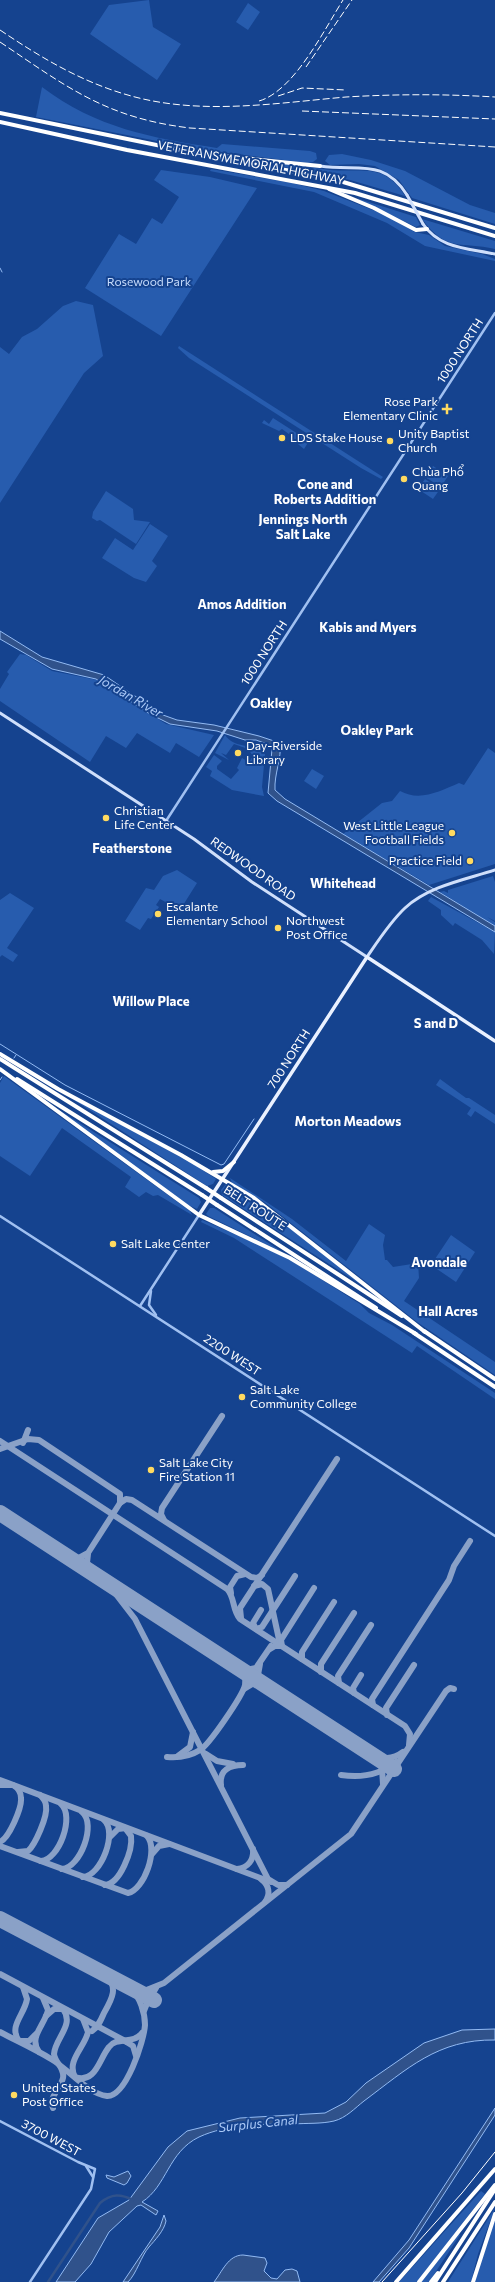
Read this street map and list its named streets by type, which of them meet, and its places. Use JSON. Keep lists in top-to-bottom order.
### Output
{
  "streets": {
    "highway": ["VETERANS MEMORIAL HIGHWAY", "BELT ROUTE"],
    "main road": ["REDWOOD ROAD", "700 NORTH"],
    "street": ["1000 NORTH", "2200 WEST", "3700 WEST"]
  },
  "crossings": [
    ["1000 NORTH", "REDWOOD ROAD"],
    ["REDWOOD ROAD", "700 NORTH"],
    ["700 NORTH", "2200 WEST"]
  ],
  "districts": [
    "Cone and Roberts Addition",
    "Jennings North Salt Lake",
    "Amos Addition",
    "Kabis and Myers",
    "Oakley",
    "Oakley Park",
    "Featherstone",
    "Whitehead",
    "Willow Place",
    "S and D",
    "Morton Meadows",
    "Avondale",
    "Hall Acres"
  ],
  "water": ["Jordan River", "Surplus Canal"],
  "parks": ["Rosewood Park"],
  "places": {
    "health": ["Rose Park Elementary Clinic"],
    "other": [
      "LDS Stake House",
      "Unity Baptist Church",
      "Chùa Phổ Quang",
      "Day-Riverside Library",
      "Christian Life Center",
      "West Little League Football Fields",
      "Practice Field",
      "Escalante Elementary School",
      "Northwest Post Office",
      "Salt Lake Center",
      "Salt Lake Community College",
      "Salt Lake City Fire Station 11",
      "United States Post Office"
    ]
  }
}
